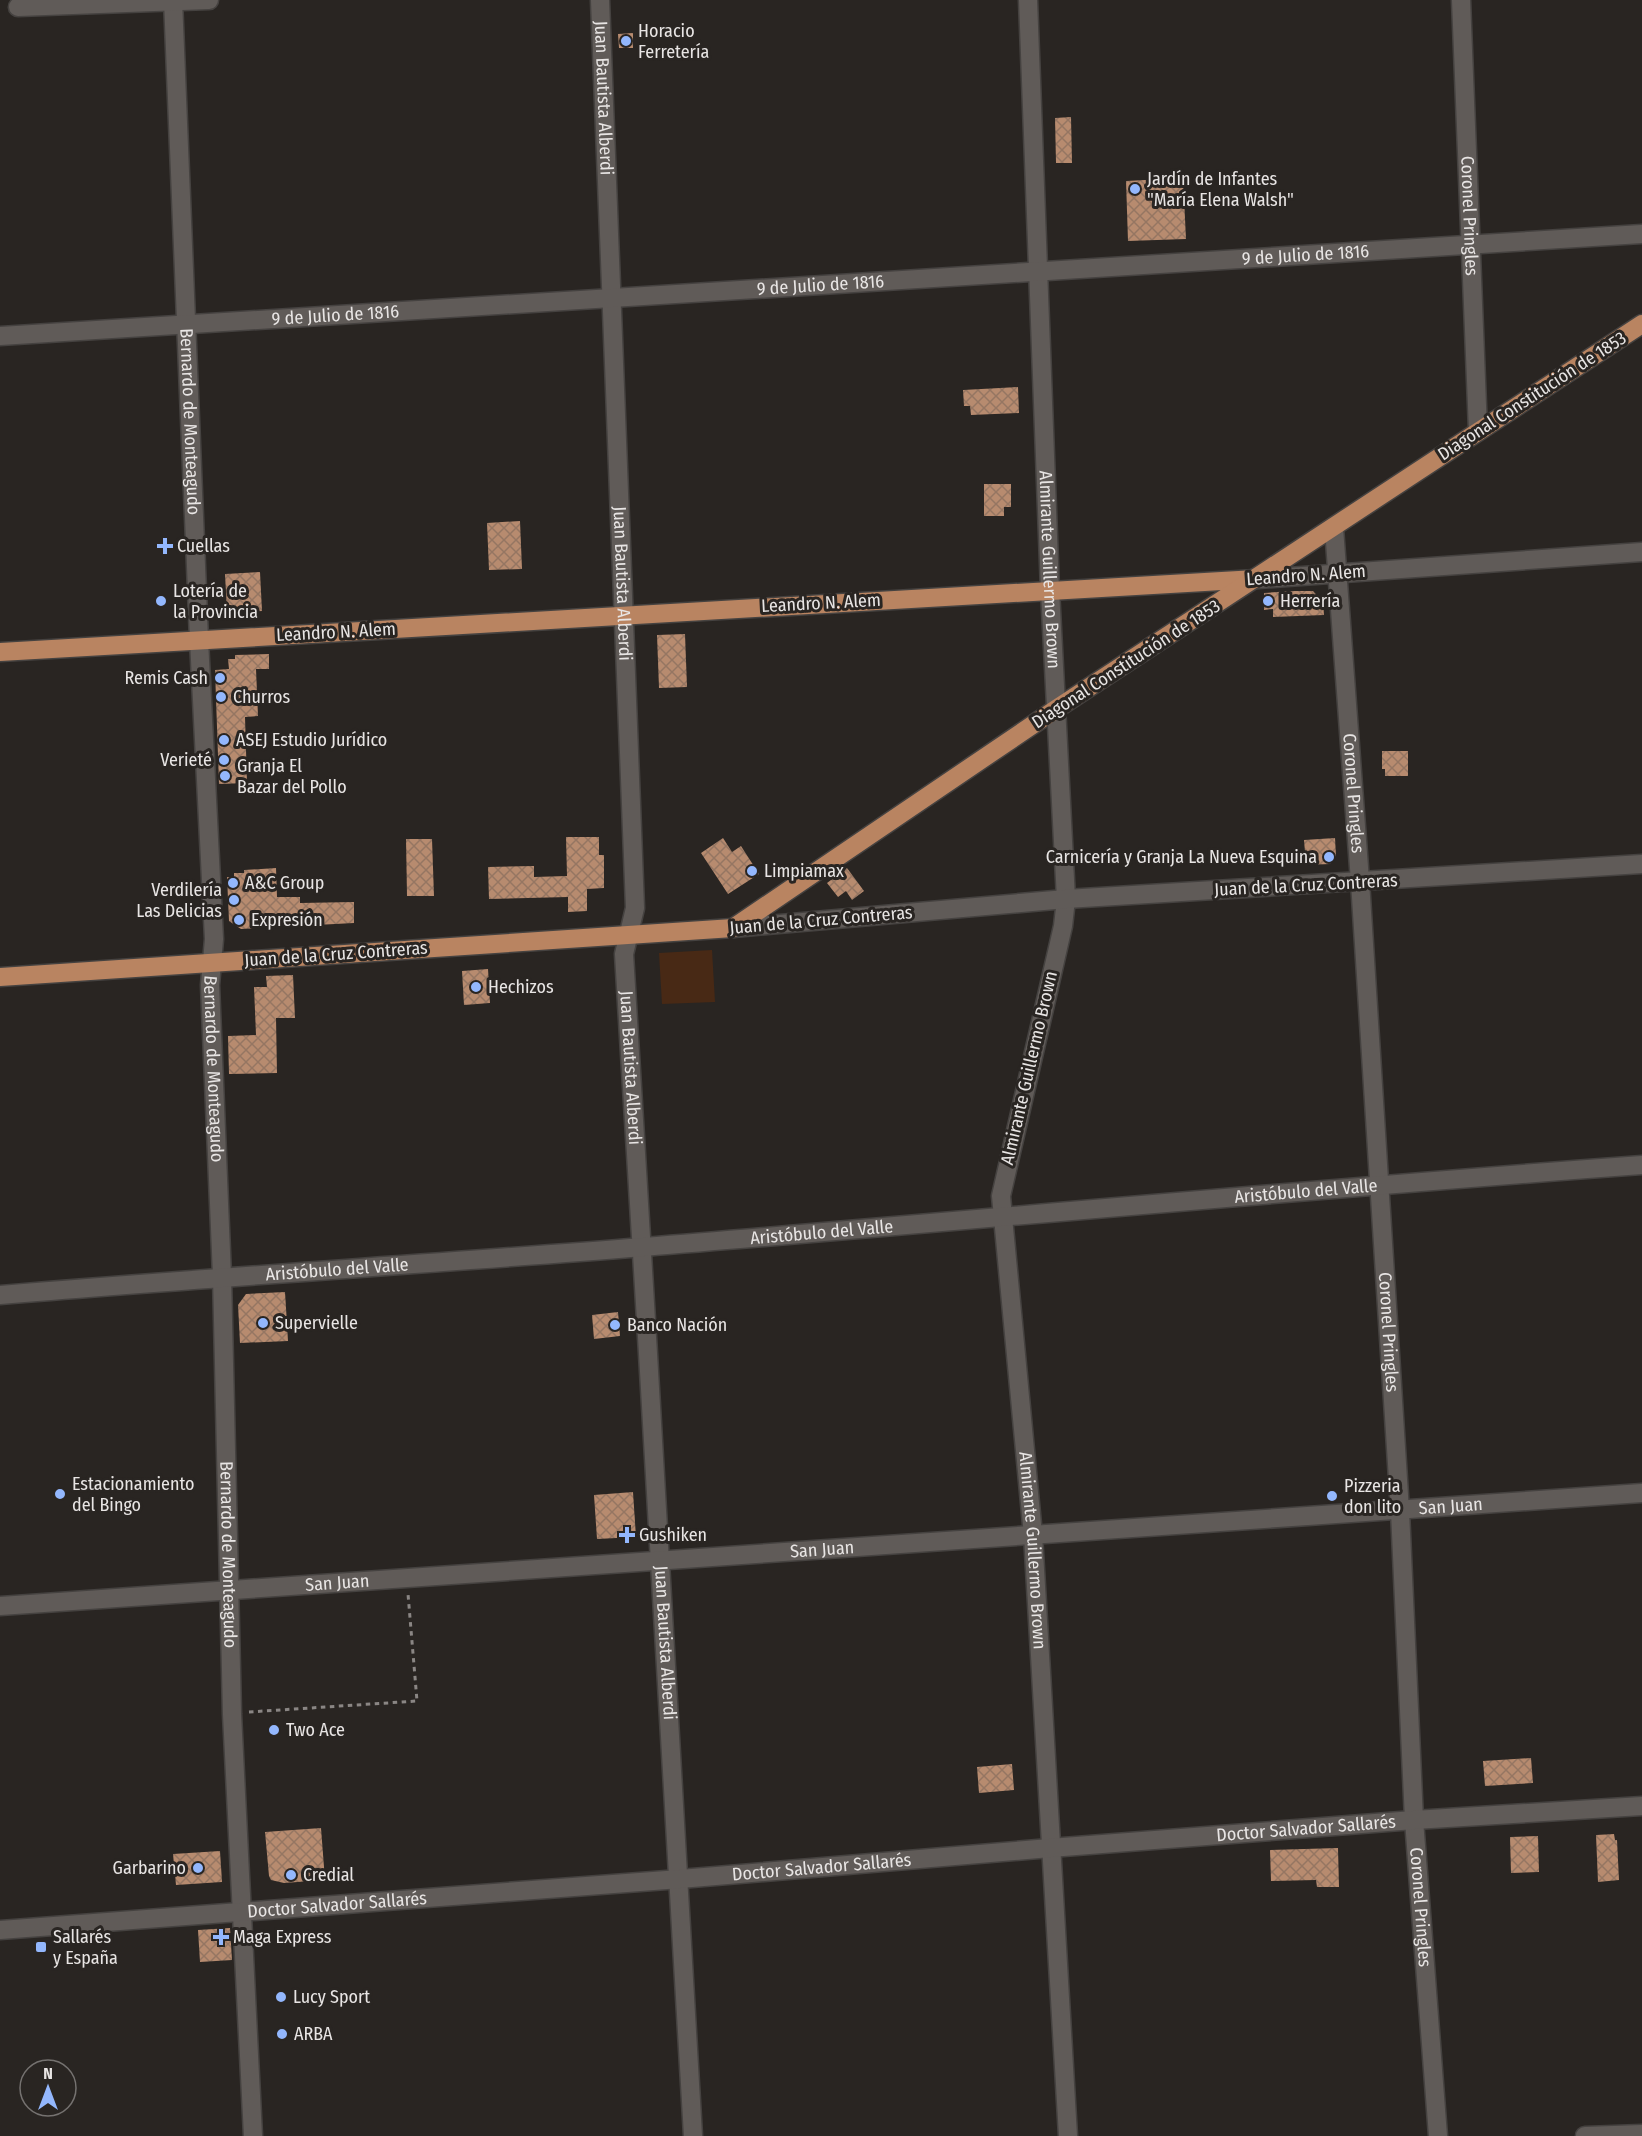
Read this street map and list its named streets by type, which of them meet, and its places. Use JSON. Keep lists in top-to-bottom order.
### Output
{
  "streets": {
    "main road": ["Diagonal Constitución de 1853", "Leandro N. Alem", "Juan de la Cruz Contreras"],
    "street": [
      "Juan Bautista Alberdi",
      "Coronel Pringles",
      "9 de Julio de 1816",
      "Bernardo de Monteagudo",
      "Almirante Guillermo Brown",
      "Aristóbulo del Valle",
      "San Juan",
      "Doctor Salvador Sallarés"
    ]
  },
  "crossings": [
    ["Juan Bautista Alberdi", "9 de Julio de 1816"],
    ["Juan Bautista Alberdi", "Leandro N. Alem"],
    ["Juan Bautista Alberdi", "Juan de la Cruz Contreras"],
    ["Juan Bautista Alberdi", "Aristóbulo del Valle"],
    ["Juan Bautista Alberdi", "San Juan"],
    ["Juan Bautista Alberdi", "Doctor Salvador Sallarés"],
    ["Coronel Pringles", "9 de Julio de 1816"],
    ["Coronel Pringles", "Diagonal Constitución de 1853"],
    ["Coronel Pringles", "Leandro N. Alem"],
    ["Coronel Pringles", "Juan de la Cruz Contreras"],
    ["Coronel Pringles", "Aristóbulo del Valle"],
    ["Coronel Pringles", "San Juan"],
    ["Coronel Pringles", "Doctor Salvador Sallarés"],
    ["9 de Julio de 1816", "Bernardo de Monteagudo"],
    ["9 de Julio de 1816", "Almirante Guillermo Brown"],
    ["Diagonal Constitución de 1853", "Almirante Guillermo Brown"],
    ["Diagonal Constitución de 1853", "Leandro N. Alem"],
    ["Diagonal Constitución de 1853", "Juan de la Cruz Contreras"],
    ["Bernardo de Monteagudo", "Leandro N. Alem"],
    ["Bernardo de Monteagudo", "Juan de la Cruz Contreras"],
    ["Bernardo de Monteagudo", "Aristóbulo del Valle"],
    ["Bernardo de Monteagudo", "San Juan"],
    ["Bernardo de Monteagudo", "Doctor Salvador Sallarés"],
    ["Almirante Guillermo Brown", "Leandro N. Alem"],
    ["Almirante Guillermo Brown", "Juan de la Cruz Contreras"],
    ["Almirante Guillermo Brown", "Aristóbulo del Valle"],
    ["Almirante Guillermo Brown", "San Juan"],
    ["Almirante Guillermo Brown", "Doctor Salvador Sallarés"]
  ],
  "places": {
    "other": [
      "Horacio Ferretería",
      "Jardín de Infantes \"María Elena Walsh\"",
      "Lotería de la Provincia",
      "Herrería",
      "Remis Cash",
      "Churros",
      "ASEJ Estudio Jurídico",
      "Verieté",
      "Granja El Bazar del Pollo",
      "Carnicería y Granja La Nueva Esquina",
      "Limpiamax",
      "A&C Group",
      "Verdilería Las Delicias",
      "Expresión",
      "Hechizos",
      "Supervielle",
      "Banco Nación",
      "Estacionamiento del Bingo",
      "Pizzeria don lito",
      "Two Ace",
      "Garbarino",
      "Credial",
      "Lucy Sport",
      "ARBA"
    ],
    "health": ["Cuellas", "Gushiken", "Maga Express"],
    "transit": ["Sallarés y España"]
  },
  "north": "top"
}
